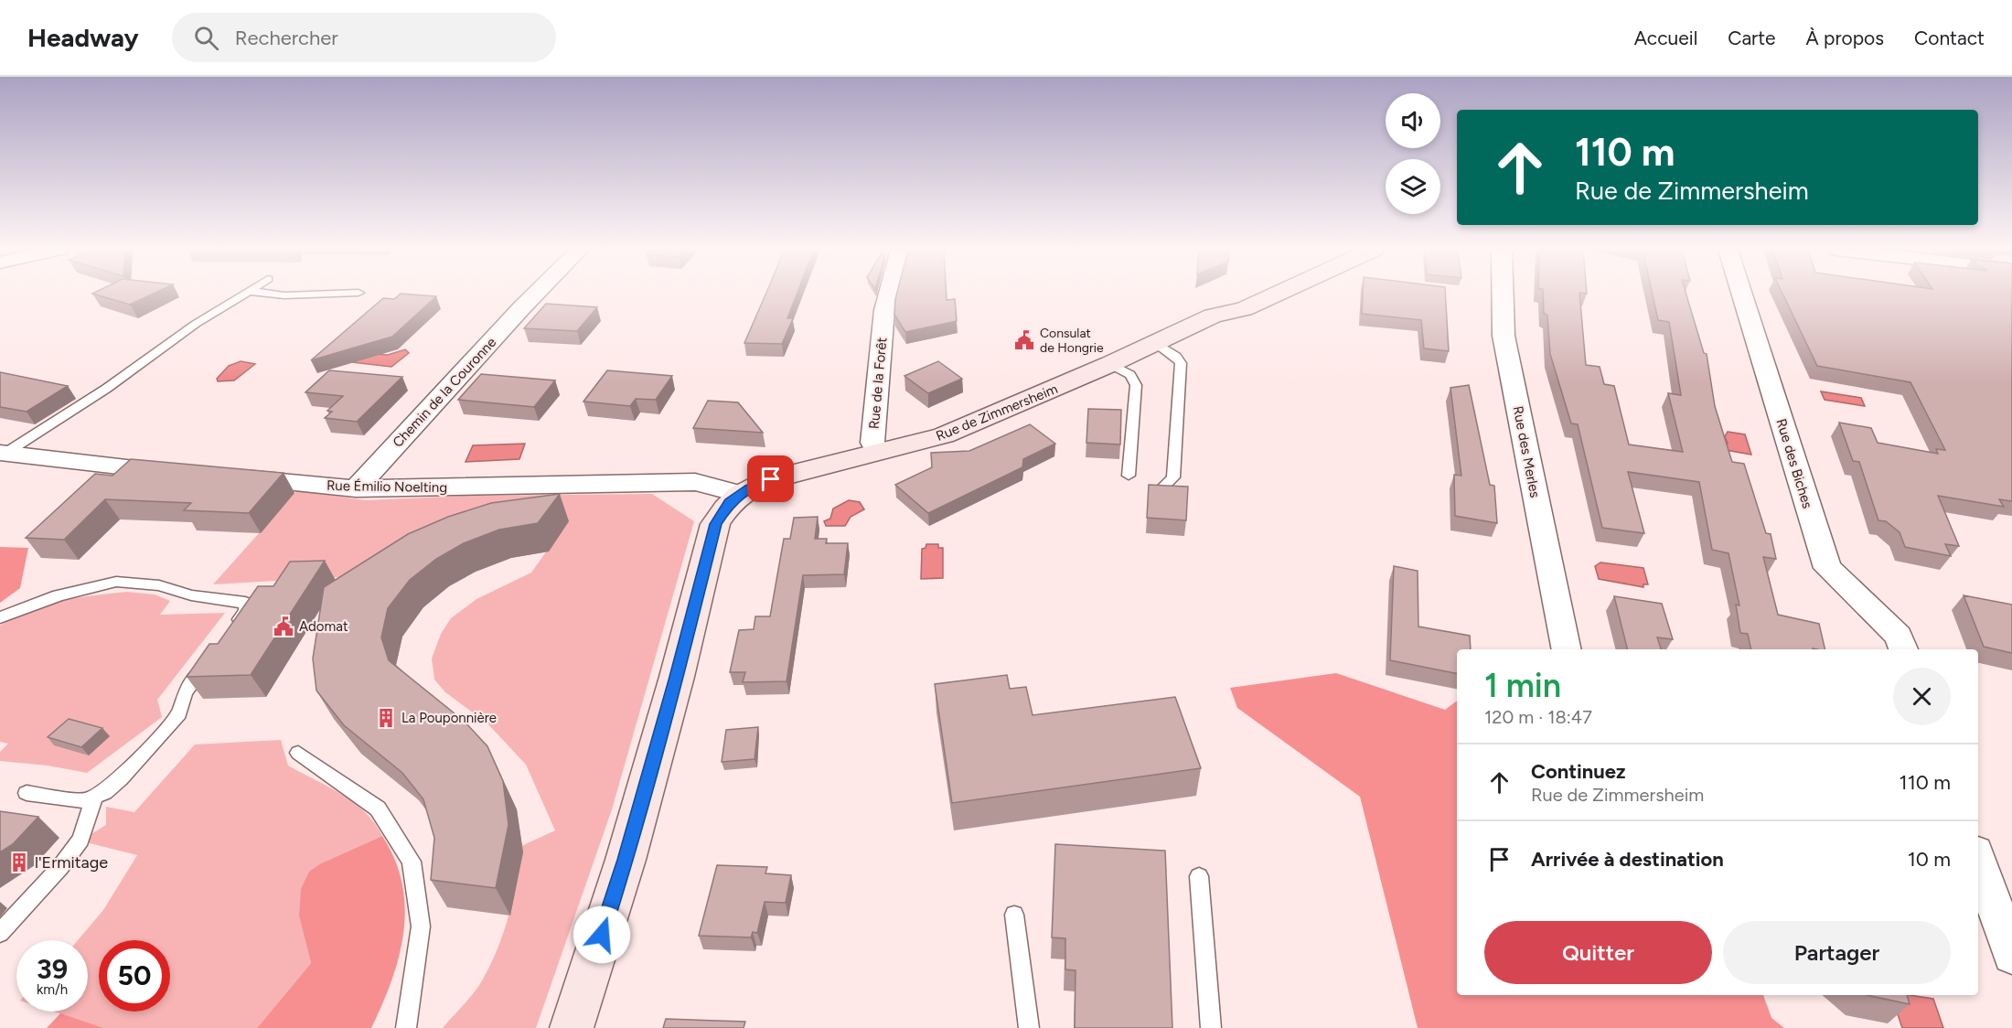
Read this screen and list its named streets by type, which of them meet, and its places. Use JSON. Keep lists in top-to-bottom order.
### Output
{
  "streets": {
    "main road": ["Rue de Zimmersheim"],
    "street": [
      "Rue de la Forêt",
      "Chemin de la Couronne",
      "Rue des Merles",
      "Rue des Biches",
      "Rue Émilio Noelting"
    ]
  },
  "crossings": [
    ["Rue de la Forêt", "Rue de Zimmersheim"],
    ["Chemin de la Couronne", "Rue Émilio Noelting"],
    ["Rue de Zimmersheim", "Rue Émilio Noelting"]
  ],
  "places": {
    "public building": ["Consulat de Hongrie", "Adomat"],
    "building": ["La Pouponnière", "l'Ermitage"]
  },
  "page": {
    "header": "Headway",
    "search": "Rechercher",
    "nav": [
      "Accueil",
      "Carte",
      "À propos",
      "Contact"
    ],
    "turn": ["110 m", "Rue de Zimmersheim"],
    "heading": ["1 min", "120 m · 18:47"],
    "list": [
      {
        "name": "Continuez",
        "note": "Rue de Zimmersheim",
        "value": "110 m"
      },
      {
        "name": "Arrivée à destination",
        "value": "10 m"
      }
    ],
    "buttons": ["Quitter", "Partager"],
    "speed": "39 km/h",
    "limit": "50"
  }
}
